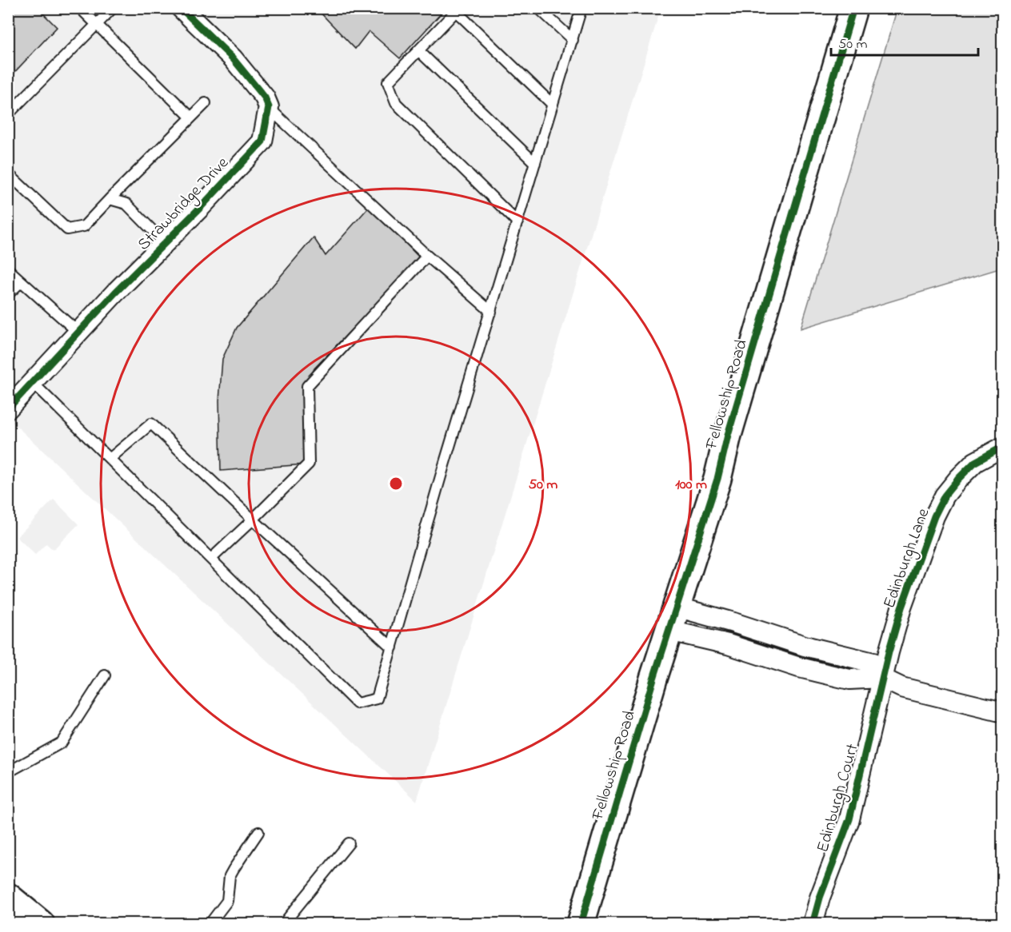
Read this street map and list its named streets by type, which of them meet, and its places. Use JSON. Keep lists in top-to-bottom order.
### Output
{
  "streets": {
    "street": [
      "Strawbridge Drive",
      "Fellowship Road",
      "Edinburgh Lane",
      "Edinburgh Court"
    ]
  },
  "crossings": [
    ["Edinburgh Lane", "Edinburgh Court"]
  ],
  "scale_bar": "50 m",
  "rings": ["50 m", "100 m"]
}
